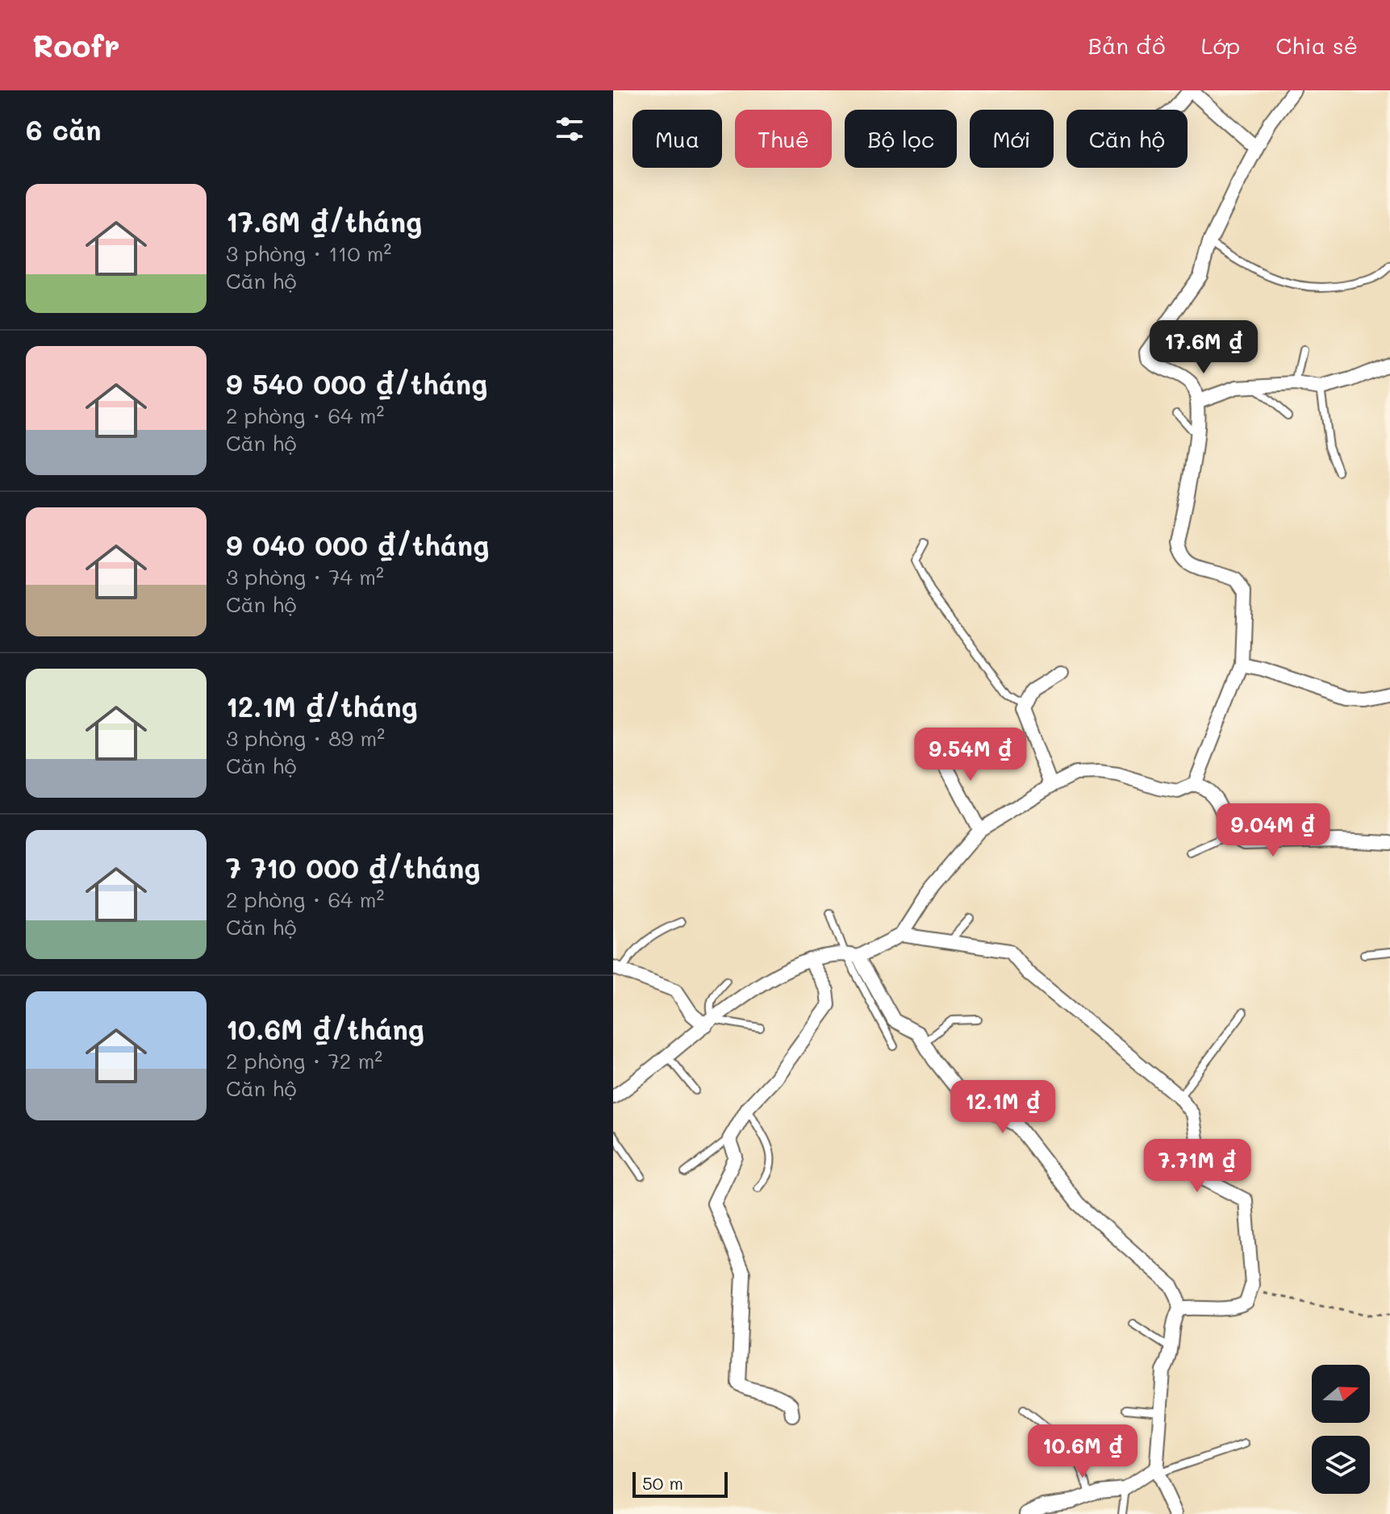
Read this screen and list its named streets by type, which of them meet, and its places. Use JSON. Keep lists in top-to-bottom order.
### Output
{
  "scale_bar": "50 m",
  "north": "right",
  "page": {
    "header": "Roofr",
    "nav": ["Bản đồ", "Lớp", "Chia sẻ"],
    "heading": "6 căn",
    "chip": [
      "Mua",
      "Thuê",
      "Bộ lọc",
      "Mới",
      "Căn hộ"
    ],
    "list": [
      {
        "name": "17.6M ₫/tháng",
        "note": "3 phòng · 110 m² · Căn hộ"
      },
      {
        "name": "9 540 000 ₫/tháng",
        "note": "2 phòng · 64 m² · Căn hộ"
      },
      {
        "name": "9 040 000 ₫/tháng",
        "note": "3 phòng · 74 m² · Căn hộ"
      },
      {
        "name": "12.1M ₫/tháng",
        "note": "3 phòng · 89 m² · Căn hộ"
      },
      {
        "name": "7 710 000 ₫/tháng",
        "note": "2 phòng · 64 m² · Căn hộ"
      },
      {
        "name": "10.6M ₫/tháng",
        "note": "2 phòng · 72 m² · Căn hộ"
      }
    ],
    "price": [
      "17.6M ₫",
      "9.54M ₫",
      "9.04M ₫",
      "12.1M ₫",
      "7.71M ₫",
      "10.6M ₫"
    ],
    "scale": "50 m"
  }
}
